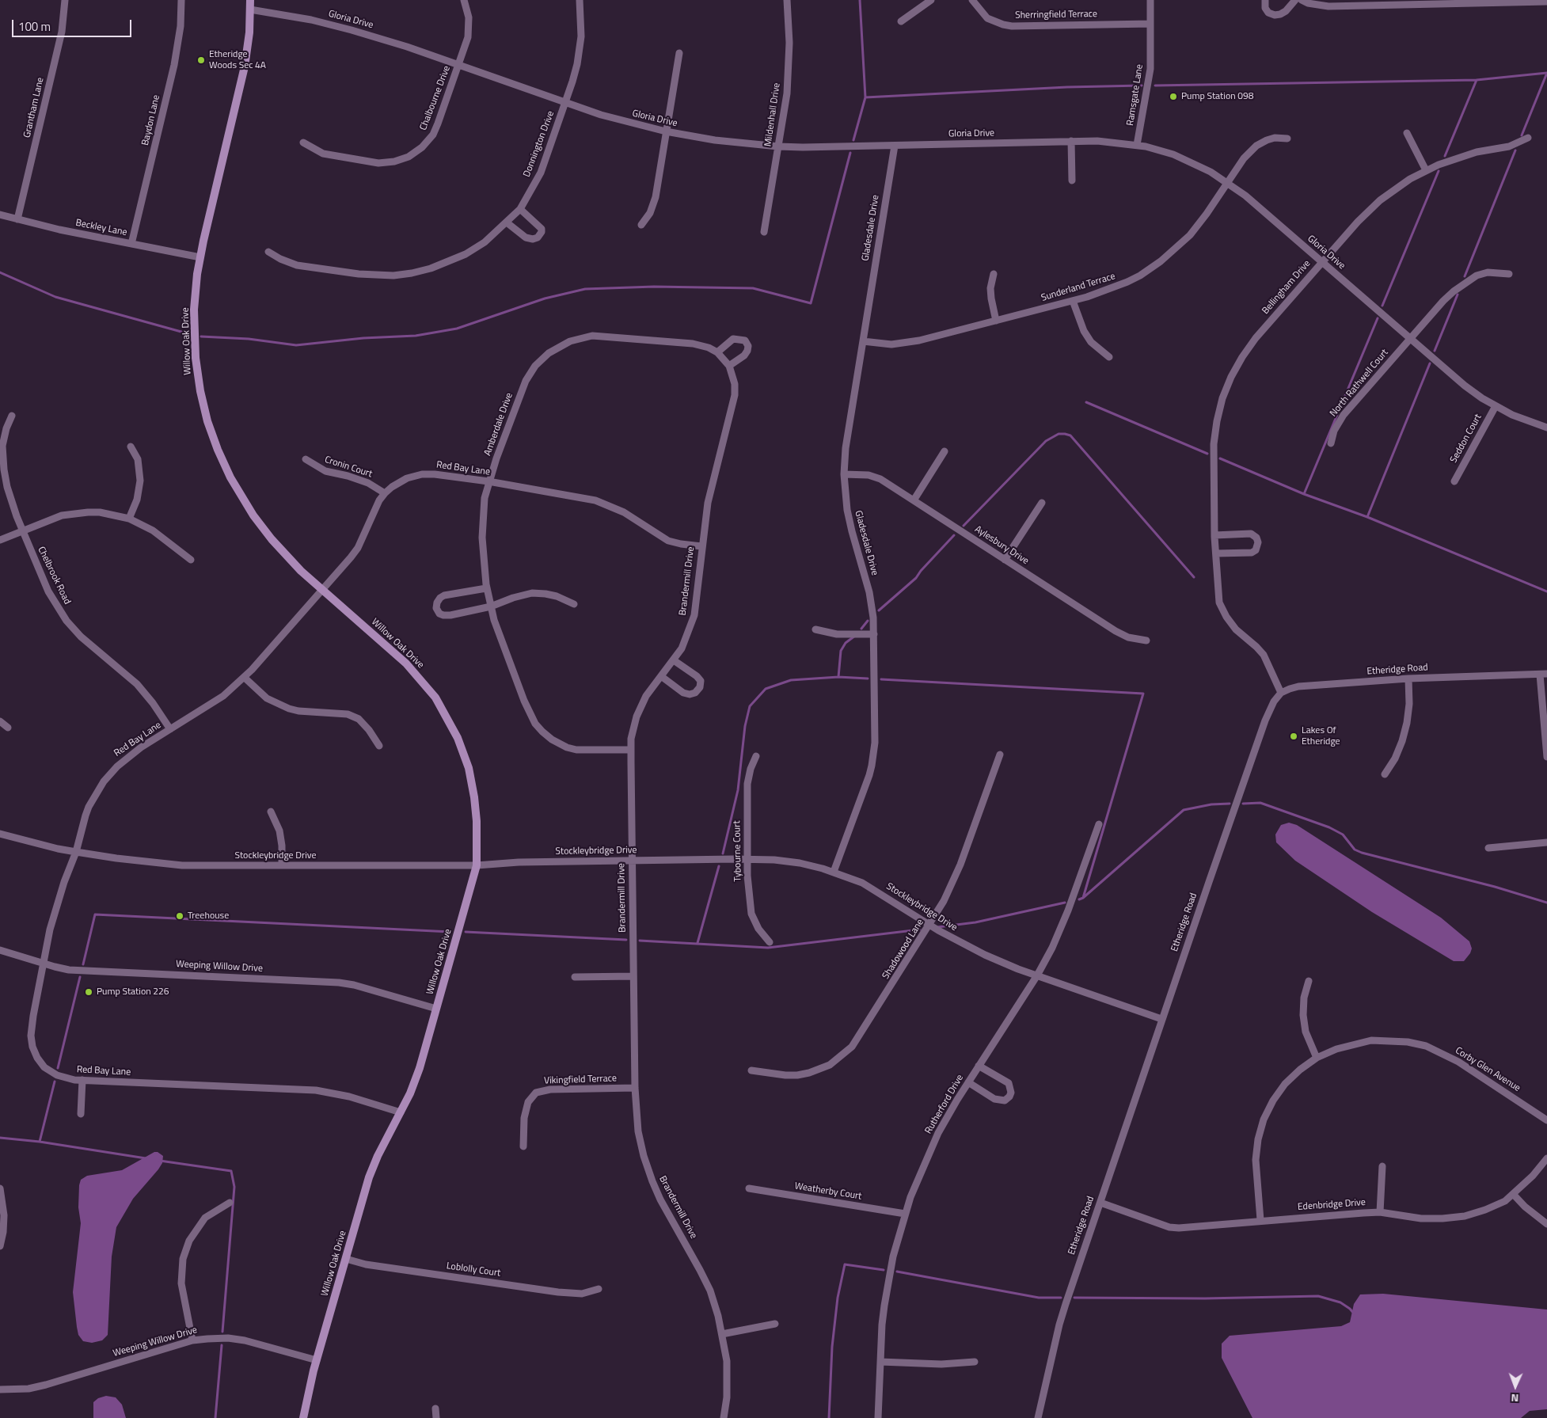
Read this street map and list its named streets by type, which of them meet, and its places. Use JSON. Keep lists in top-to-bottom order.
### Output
{
  "streets": {
    "street": [
      "Sherringfield Terrace",
      "Gloria Drive",
      "Ramsgate Lane",
      "Chalbourne Drive",
      "Grantham Lane",
      "Mildenhall Drive",
      "Baydon Lane",
      "Donnington Drive",
      "Beckley Lane",
      "Gladesdale Drive",
      "Sunderland Terrace",
      "Bellingham Drive",
      "Willow Oak Drive",
      "North Rathwell Court",
      "Amberdale Drive",
      "Seddon Court",
      "Cronin Court",
      "Red Bay Lane",
      "Aylesbury Drive",
      "Chelbrook Road",
      "Brandermill Drive",
      "Etheridge Road",
      "Stockleybridge Drive",
      "Tybourne Court",
      "Shadowood Lane",
      "Weeping Willow Drive",
      "Corby Glen Avenue",
      "Vikingfield Terrace",
      "Rutherford Drive",
      "Weatherby Court",
      "Edenbridge Drive",
      "Loblolly Court"
    ]
  },
  "crossings": [
    ["Sherringfield Terrace", "Ramsgate Lane"],
    ["Gloria Drive", "Ramsgate Lane"],
    ["Gloria Drive", "Chalbourne Drive"],
    ["Gloria Drive", "Mildenhall Drive"],
    ["Gloria Drive", "Donnington Drive"],
    ["Gloria Drive", "Gladesdale Drive"],
    ["Gloria Drive", "Sunderland Terrace"],
    ["Gloria Drive", "Bellingham Drive"],
    ["Gloria Drive", "Willow Oak Drive"],
    ["Gloria Drive", "North Rathwell Court"],
    ["Gloria Drive", "Seddon Court"],
    ["Grantham Lane", "Beckley Lane"],
    ["Baydon Lane", "Beckley Lane"],
    ["Beckley Lane", "Willow Oak Drive"],
    ["Gladesdale Drive", "Sunderland Terrace"],
    ["Gladesdale Drive", "Aylesbury Drive"],
    ["Gladesdale Drive", "Stockleybridge Drive"],
    ["Bellingham Drive", "Etheridge Road"],
    ["Willow Oak Drive", "Red Bay Lane"],
    ["Willow Oak Drive", "Stockleybridge Drive"],
    ["Willow Oak Drive", "Weeping Willow Drive"],
    ["Willow Oak Drive", "Loblolly Court"],
    ["Amberdale Drive", "Red Bay Lane"],
    ["Amberdale Drive", "Brandermill Drive"],
    ["Cronin Court", "Red Bay Lane"],
    ["Red Bay Lane", "Chelbrook Road"],
    ["Red Bay Lane", "Brandermill Drive"],
    ["Red Bay Lane", "Stockleybridge Drive"],
    ["Red Bay Lane", "Weeping Willow Drive"],
    ["Brandermill Drive", "Stockleybridge Drive"],
    ["Brandermill Drive", "Vikingfield Terrace"],
    ["Etheridge Road", "Stockleybridge Drive"],
    ["Etheridge Road", "Edenbridge Drive"],
    ["Stockleybridge Drive", "Tybourne Court"],
    ["Stockleybridge Drive", "Shadowood Lane"],
    ["Stockleybridge Drive", "Rutherford Drive"],
    ["Corby Glen Avenue", "Edenbridge Drive"],
    ["Rutherford Drive", "Weatherby Court"]
  ],
  "places": [
    "Etheridge Woods Sec 4A",
    "Pump Station 098",
    "Lakes Of Etheridge",
    "Treehouse",
    "Pump Station 226"
  ],
  "scale_bar": "100 m",
  "north": "bottom"
}
